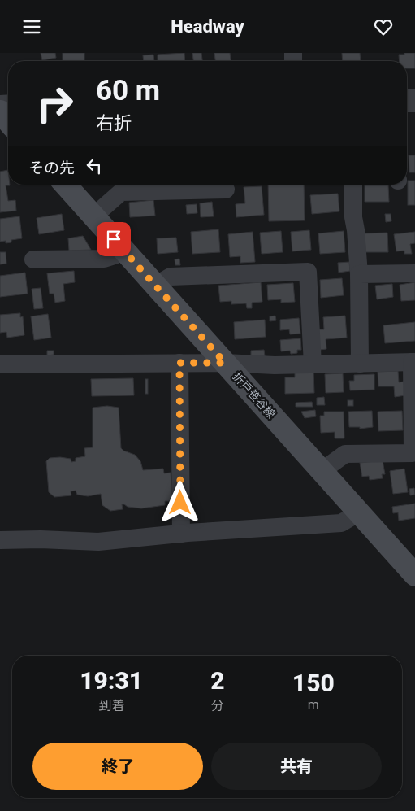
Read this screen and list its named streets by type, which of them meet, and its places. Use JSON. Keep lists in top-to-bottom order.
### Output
{
  "streets": {
    "main road": ["折戸笹谷線"]
  },
  "page": {
    "header": "Headway",
    "turn": ["60 m", "右折"],
    "then": "その先",
    "eta": [
      "19:31",
      "到着",
      "2",
      "分",
      "150",
      "m"
    ],
    "buttons": ["終了", "共有"]
  }
}
